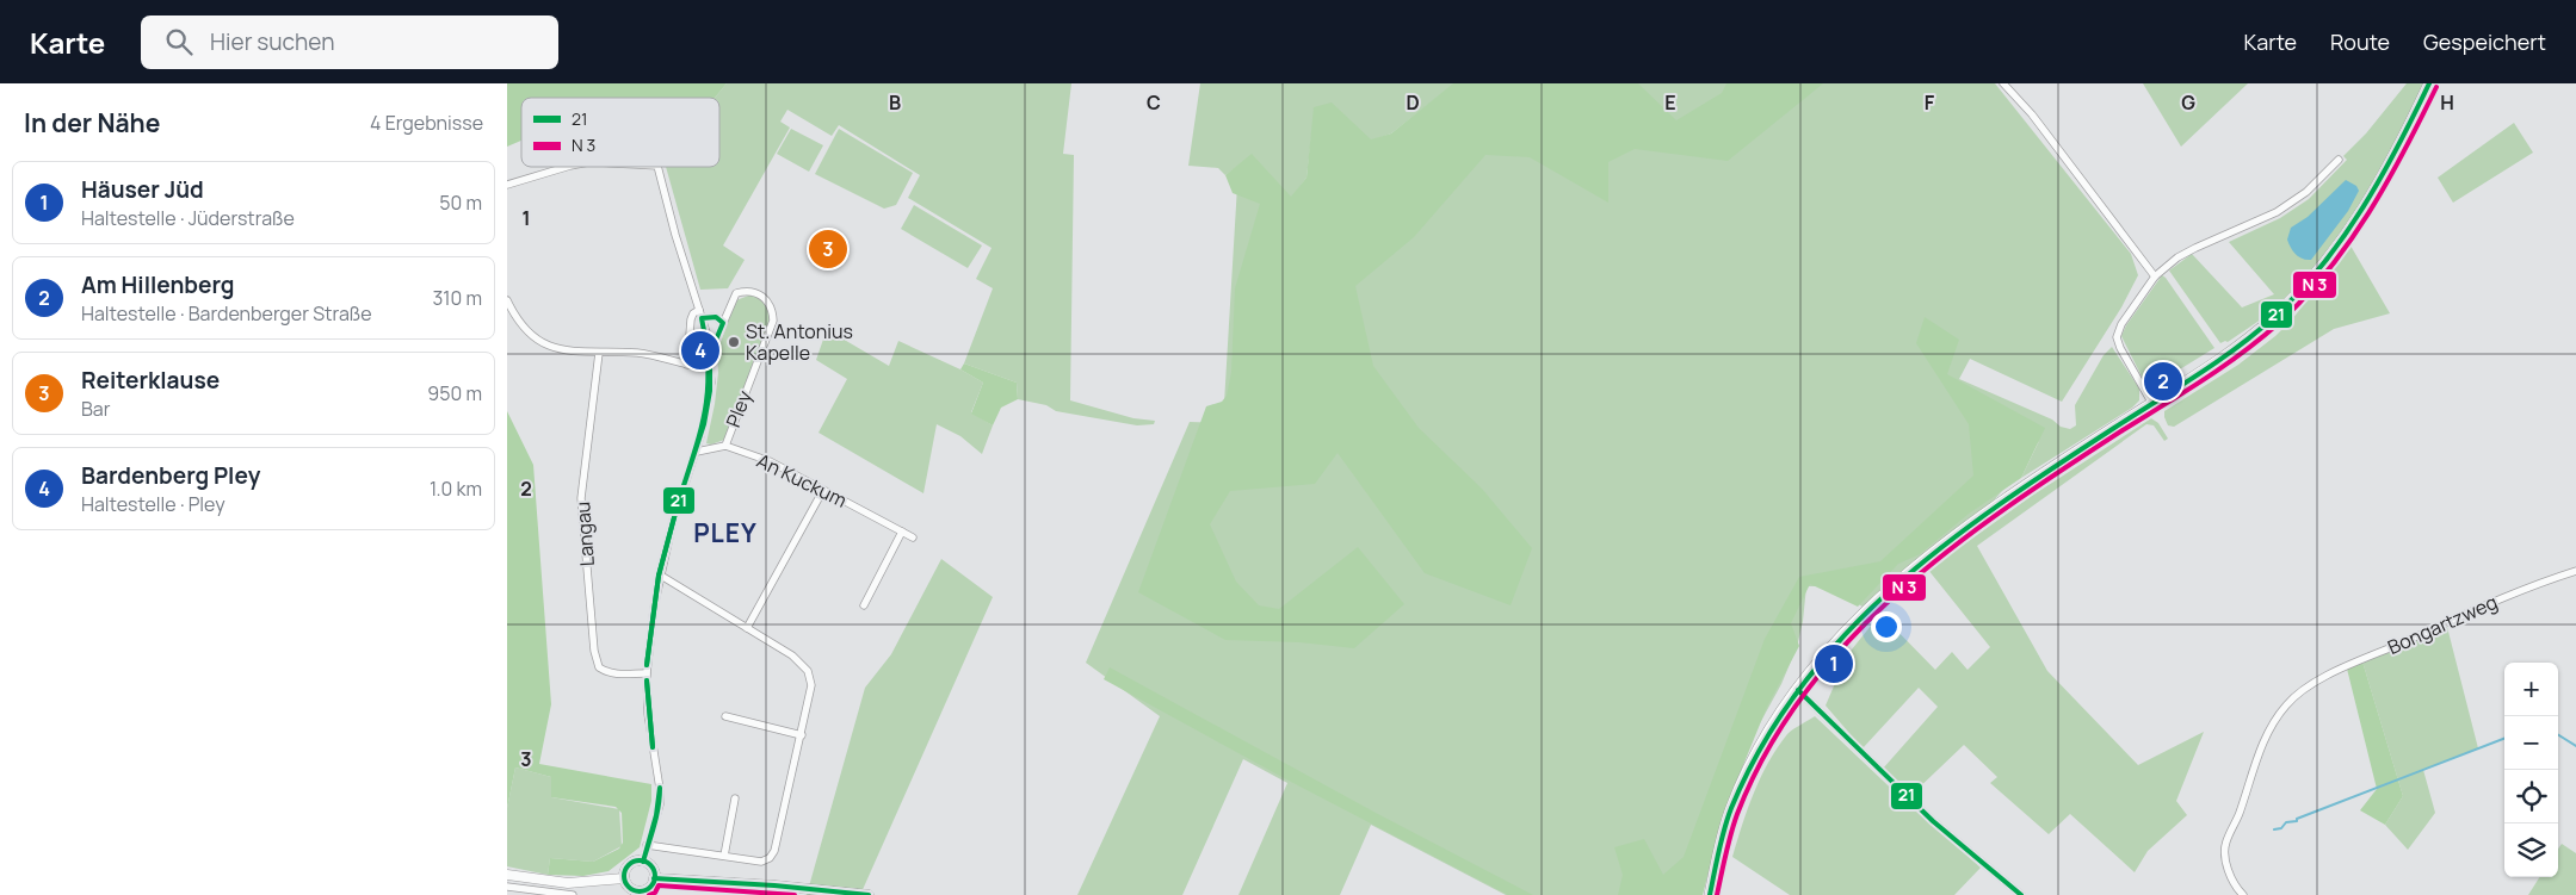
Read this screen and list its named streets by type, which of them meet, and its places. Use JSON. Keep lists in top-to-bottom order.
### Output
{
  "streets": {
    "street": [
      "Pley",
      "An Kuckum",
      "Langau",
      "Bongartzweg"
    ]
  },
  "crossings": [
    ["Pley", "An Kuckum"],
    ["Pley", "Langau"]
  ],
  "districts": ["PLEY"],
  "places": ["St. Antonius Kapelle"],
  "lines": ["transit line 21"],
  "legend": ["21", "N 3"],
  "page": {
    "header": "Karte",
    "search": "Hier suchen",
    "nav": ["Karte", "Route", "Gespeichert"],
    "heading": ["In der Nähe", "4 Ergebnisse"],
    "list": [
      {
        "mark": "1",
        "name": "Häuser Jüd",
        "note": "Haltestelle · Jüderstraße",
        "value": "50 m"
      },
      {
        "mark": "2",
        "name": "Am Hillenberg",
        "note": "Haltestelle · Bardenberger Straße",
        "value": "310 m"
      },
      {
        "mark": "3",
        "name": "Reiterklause",
        "note": "Bar",
        "value": "950 m"
      },
      {
        "mark": "4",
        "name": "Bardenberg Pley",
        "note": "Haltestelle · Pley",
        "value": "1.0 km"
      }
    ],
    "pins": [
      "3",
      "4",
      "2",
      "1"
    ],
    "map_buttons": ["+", "−"]
  },
  "grid": {
    "columns": [
      "B",
      "C",
      "D",
      "E",
      "F",
      "G",
      "H"
    ],
    "rows": ["1", "2", "3"]
  }
}
